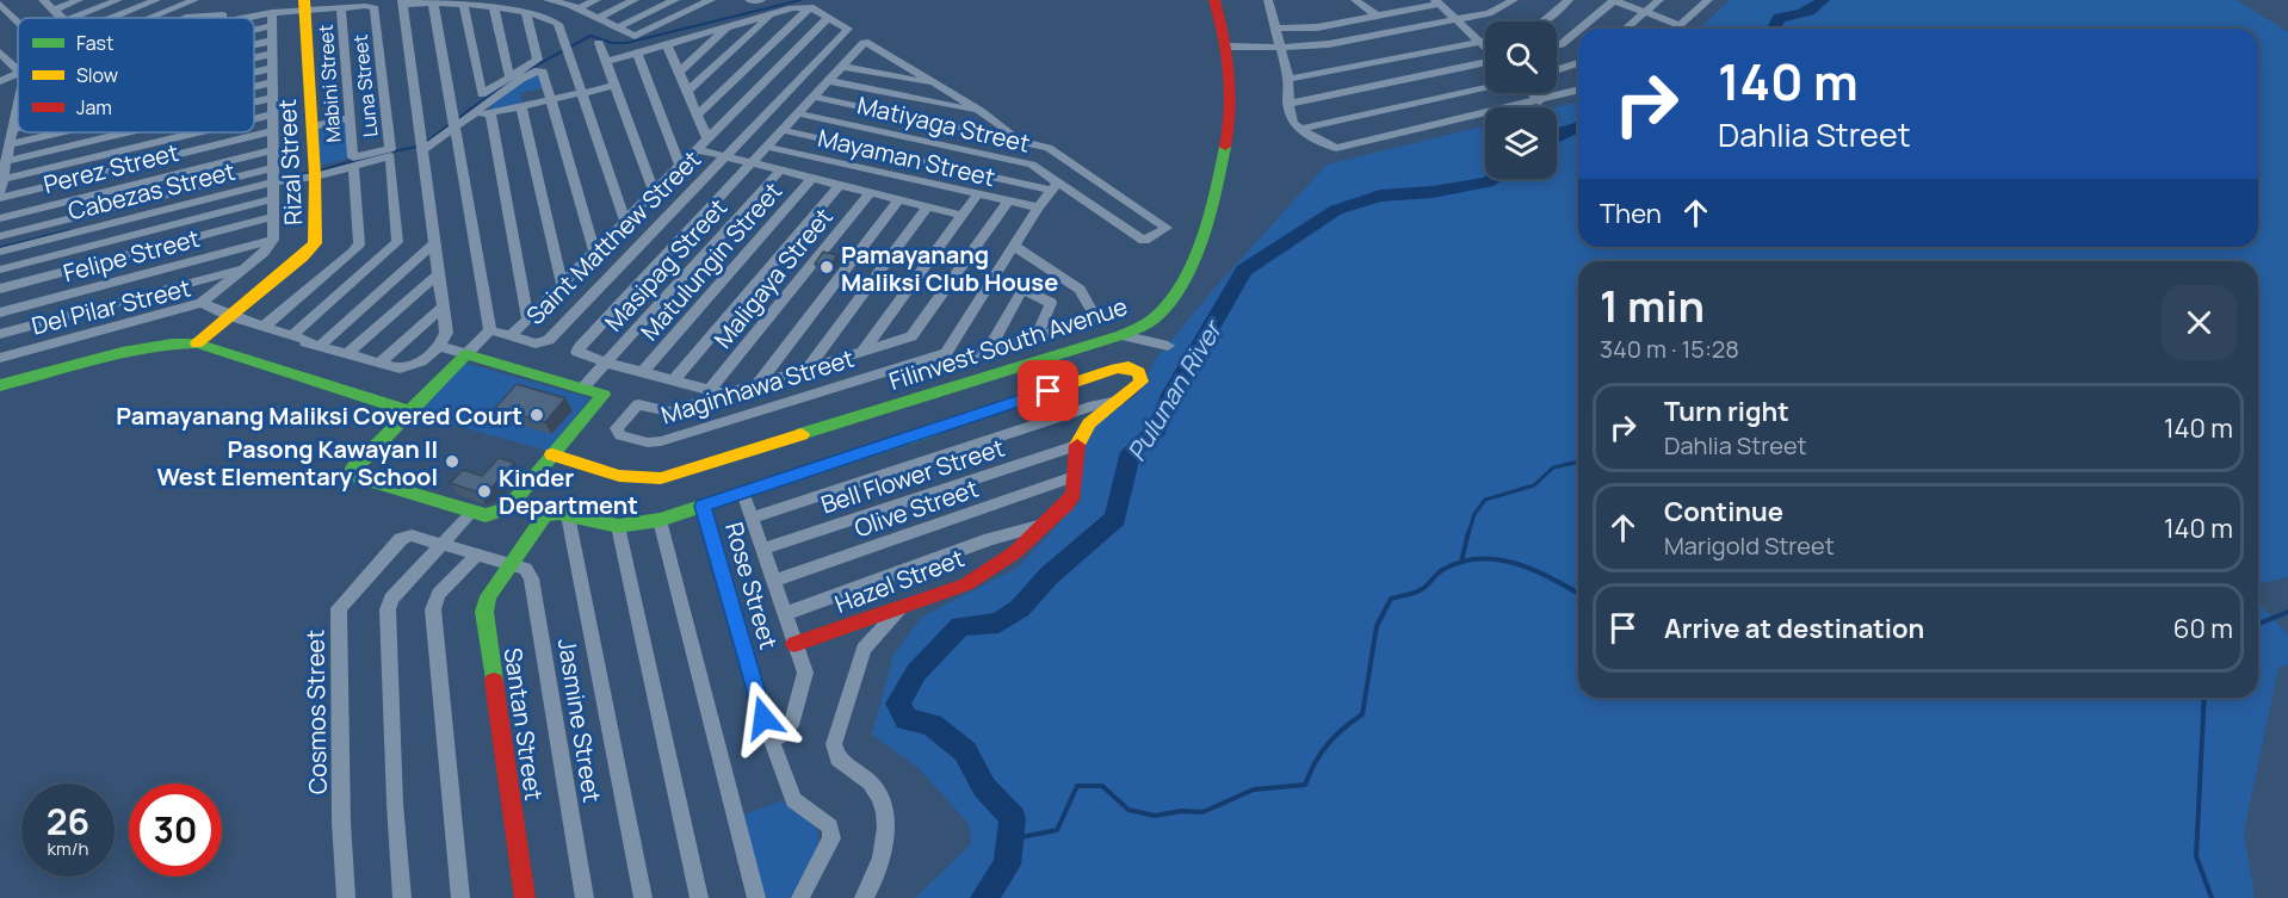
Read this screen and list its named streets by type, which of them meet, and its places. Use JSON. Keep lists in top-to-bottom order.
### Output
{
  "streets": {
    "street": [
      "Mabini Street",
      "Luna Street",
      "Matiyaga Street",
      "Mayaman Street",
      "Rizal Street",
      "Perez Street",
      "Cabezas Street",
      "Saint Matthew Street",
      "Felipe Street",
      "Matulungin Street",
      "Masipag Street",
      "Maligaya Street",
      "Del Pilar Street",
      "Filinvest South Avenue",
      "Maginhawa Street",
      "Bell Flower Street",
      "Olive Street",
      "Hazel Street",
      "Rose Street",
      "Cosmos Street",
      "Jasmine Street",
      "Santan Street"
    ]
  },
  "crossings": [
    ["Mabini Street", "Luna Street"],
    ["Mabini Street", "Cabezas Street"],
    ["Mabini Street", "Del Pilar Street"],
    ["Luna Street", "Rizal Street"],
    ["Luna Street", "Cabezas Street"],
    ["Rizal Street", "Cabezas Street"],
    ["Rizal Street", "Del Pilar Street"],
    ["Maligaya Street", "Maginhawa Street"],
    ["Bell Flower Street", "Hazel Street"],
    ["Olive Street", "Hazel Street"],
    ["Jasmine Street", "Santan Street"]
  ],
  "water": ["Pulunan River"],
  "places": [
    "Pamayanang Maliksi Club House",
    "Pamayanang Maliksi Covered Court",
    "Pasong Kawayan II West Elementary School",
    "Kinder Department"
  ],
  "legend": ["Fast", "Slow", "Jam"],
  "page": {
    "turn": ["140 m", "Dahlia Street"],
    "then": "Then",
    "heading": ["1 min", "340 m · 15:28"],
    "list": [
      {
        "name": "Turn right",
        "note": "Dahlia Street",
        "value": "140 m"
      },
      {
        "name": "Continue",
        "note": "Marigold Street",
        "value": "140 m"
      },
      {
        "name": "Arrive at destination",
        "value": "60 m"
      }
    ],
    "speed": "26 km/h",
    "limit": "30"
  }
}
